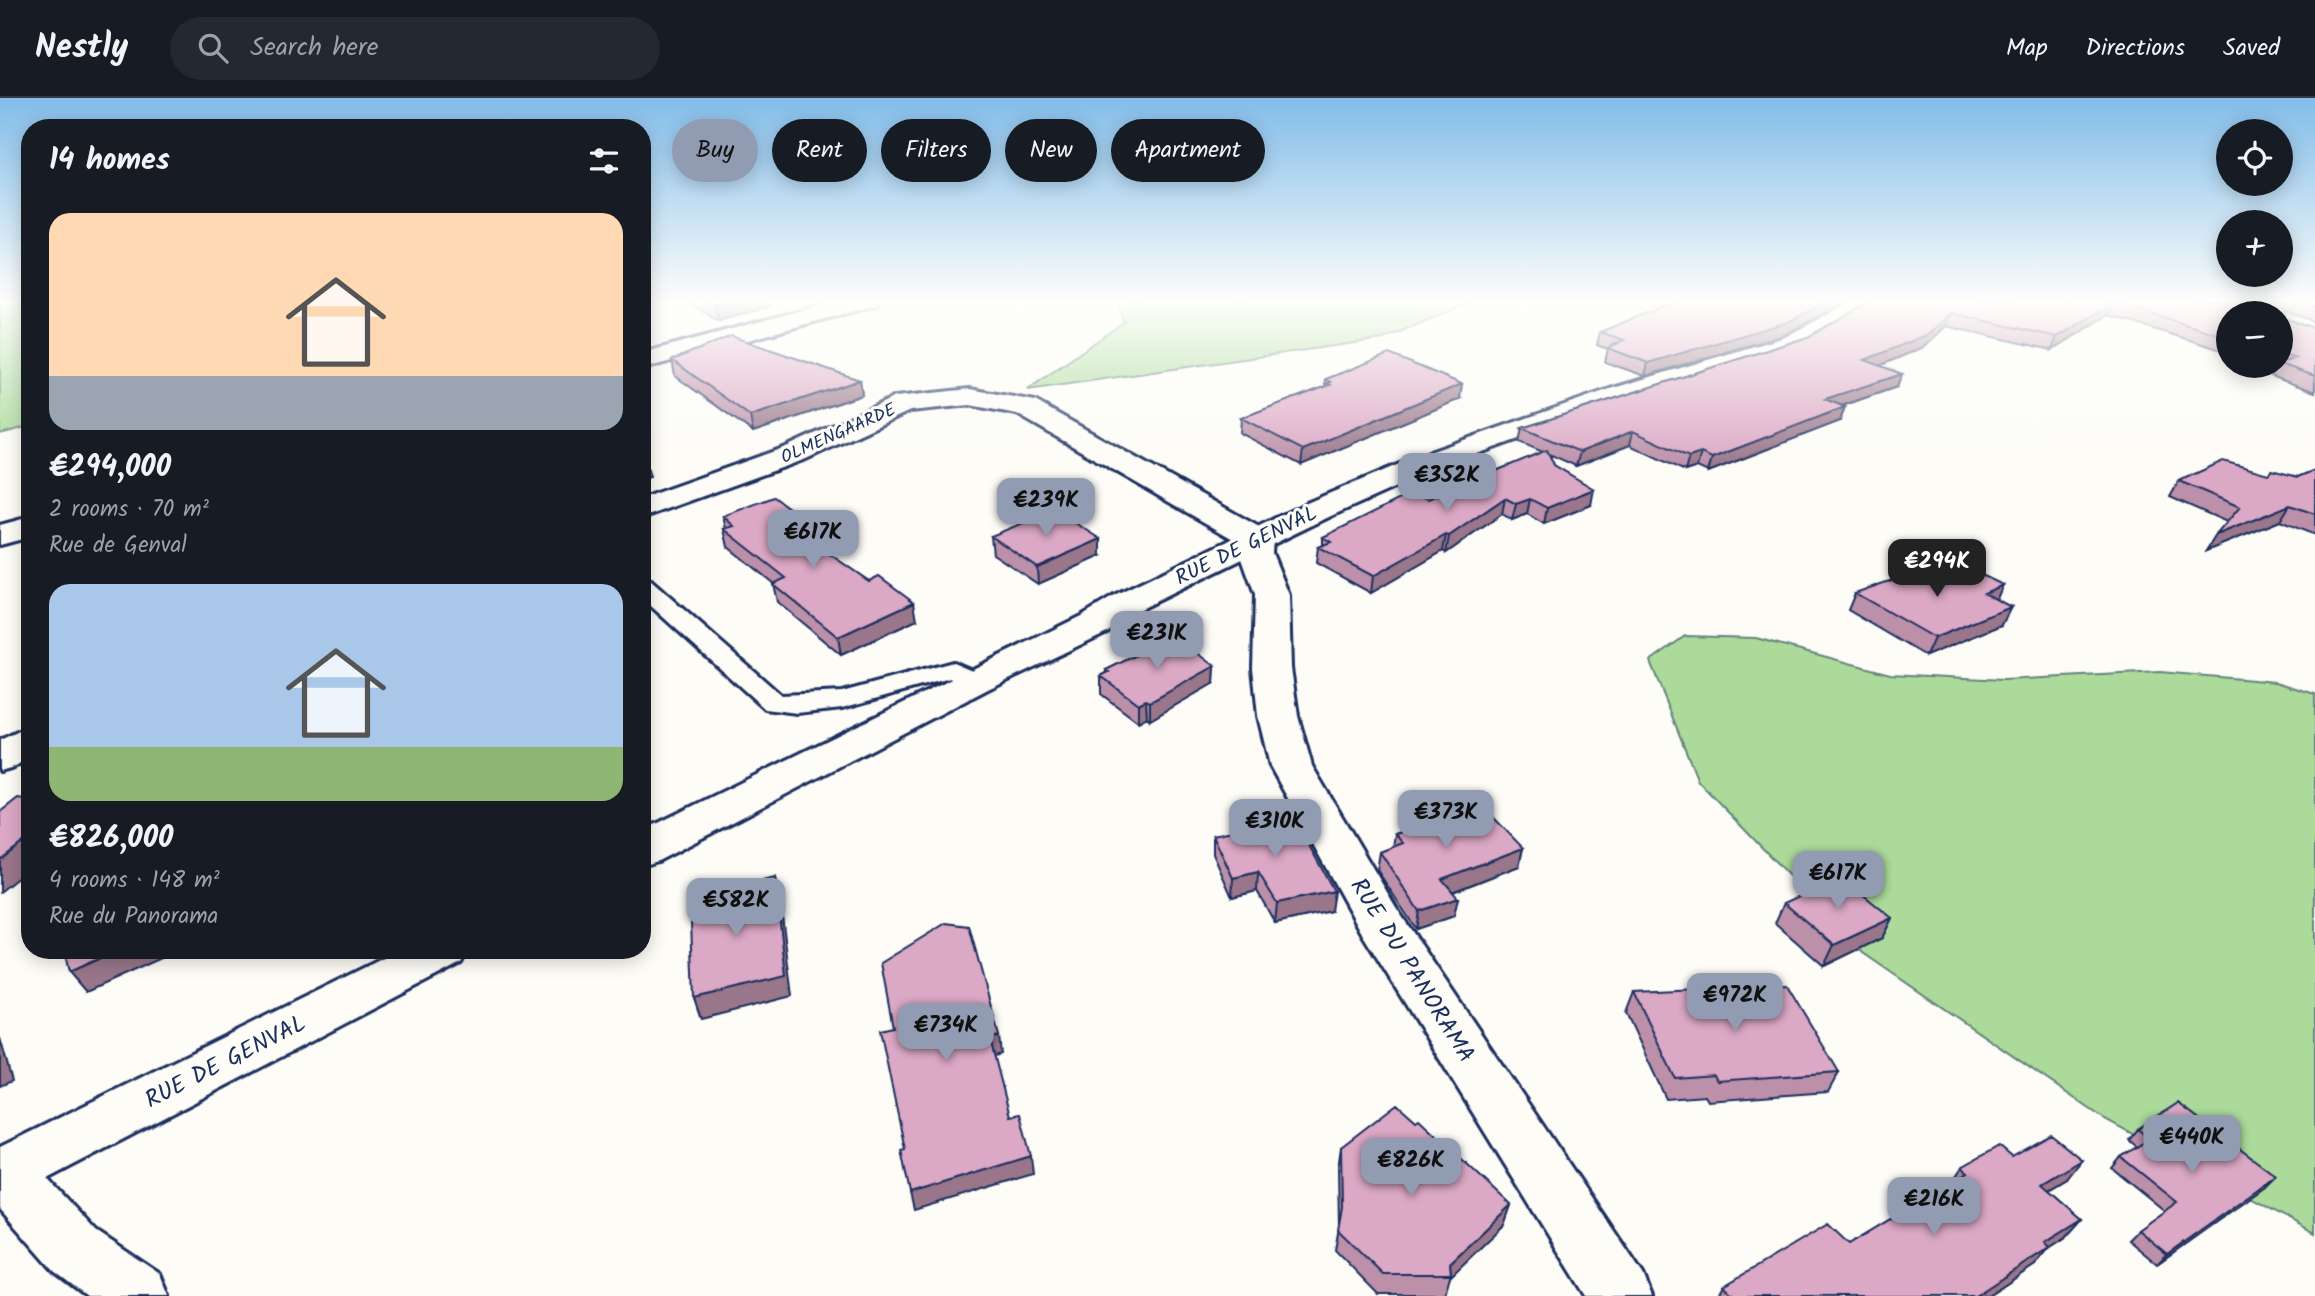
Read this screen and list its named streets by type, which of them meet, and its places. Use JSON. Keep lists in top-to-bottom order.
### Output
{
  "streets": {
    "street": ["OLMENGAARDE", "RUE DE GENVAL", "RUE DU PANORAMA"]
  },
  "crossings": [
    ["OLMENGAARDE", "RUE DE GENVAL"],
    ["OLMENGAARDE", "RUE DU PANORAMA"],
    ["RUE DE GENVAL", "RUE DU PANORAMA"]
  ],
  "page": {
    "header": "Nestly",
    "search": "Search here",
    "nav": ["Map", "Directions", "Saved"],
    "map_buttons": ["+", "−"],
    "chip": [
      "Buy",
      "Rent",
      "Filters",
      "New",
      "Apartment"
    ],
    "heading": "14 homes",
    "list": [
      {
        "name": "€294,000",
        "note": "2 rooms · 70 m² · Rue de Genval"
      },
      {
        "name": "€826,000",
        "note": "4 rooms · 148 m² · Rue du Panorama"
      }
    ],
    "price": [
      "€352K",
      "€239K",
      "€617K",
      "€294K",
      "€231K",
      "€373K",
      "€310K",
      "€617K",
      "€582K",
      "€972K",
      "€734K",
      "€440K",
      "€826K",
      "€216K"
    ]
  }
}
